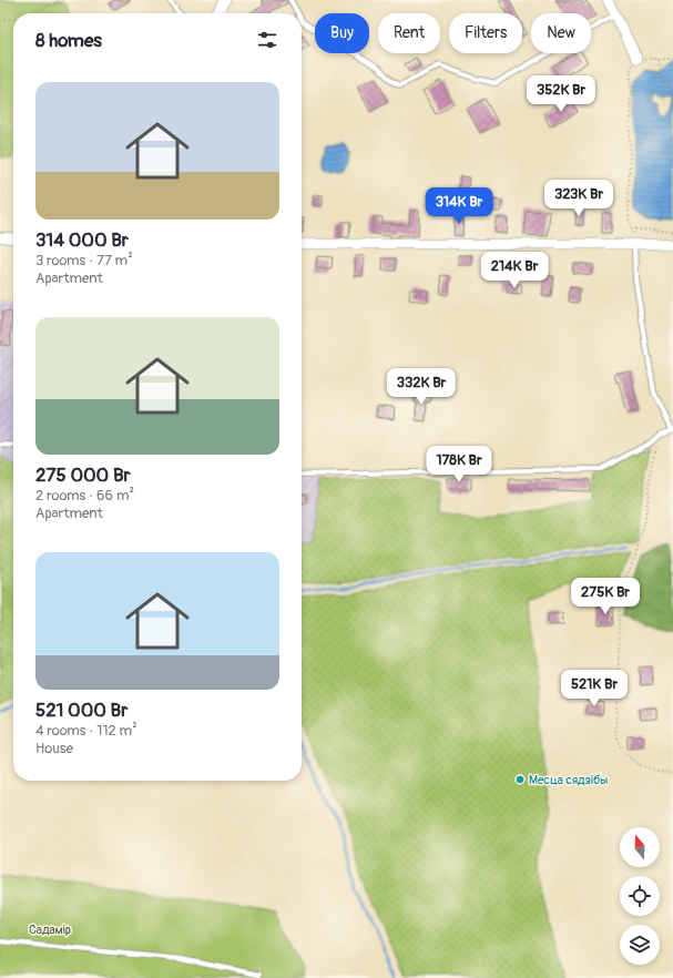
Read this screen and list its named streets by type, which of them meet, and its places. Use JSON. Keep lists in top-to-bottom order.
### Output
{
  "parks": ["Садамір"],
  "places": ["Месца сядзібы"],
  "north": "top",
  "page": {
    "chip": [
      "Buy",
      "Rent",
      "Filters",
      "New"
    ],
    "heading": "8 homes",
    "list": [
      {
        "name": "314 000 Br",
        "note": "3 rooms · 77 m² · Apartment"
      },
      {
        "name": "275 000 Br",
        "note": "2 rooms · 66 m² · Apartment"
      },
      {
        "name": "521 000 Br",
        "note": "4 rooms · 112 m² · House"
      }
    ],
    "price": [
      "352K Br",
      "323K Br",
      "314K Br",
      "214K Br",
      "332K Br",
      "178K Br",
      "275K Br",
      "521K Br"
    ]
  }
}
